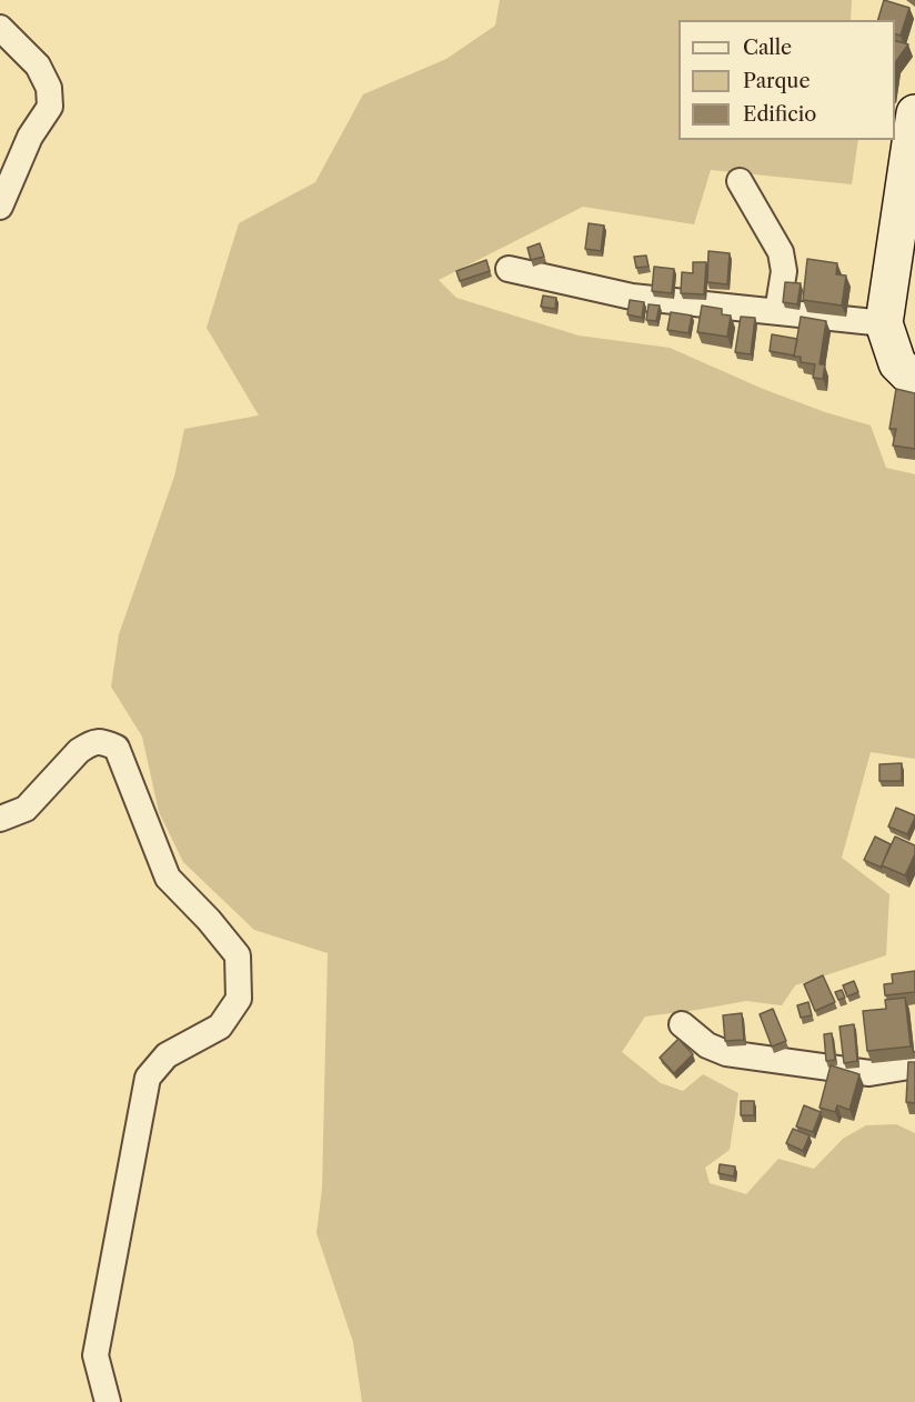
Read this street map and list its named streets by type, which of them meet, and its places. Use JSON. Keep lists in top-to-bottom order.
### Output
{
  "legend": ["Calle", "Parque", "Edificio"]
}
